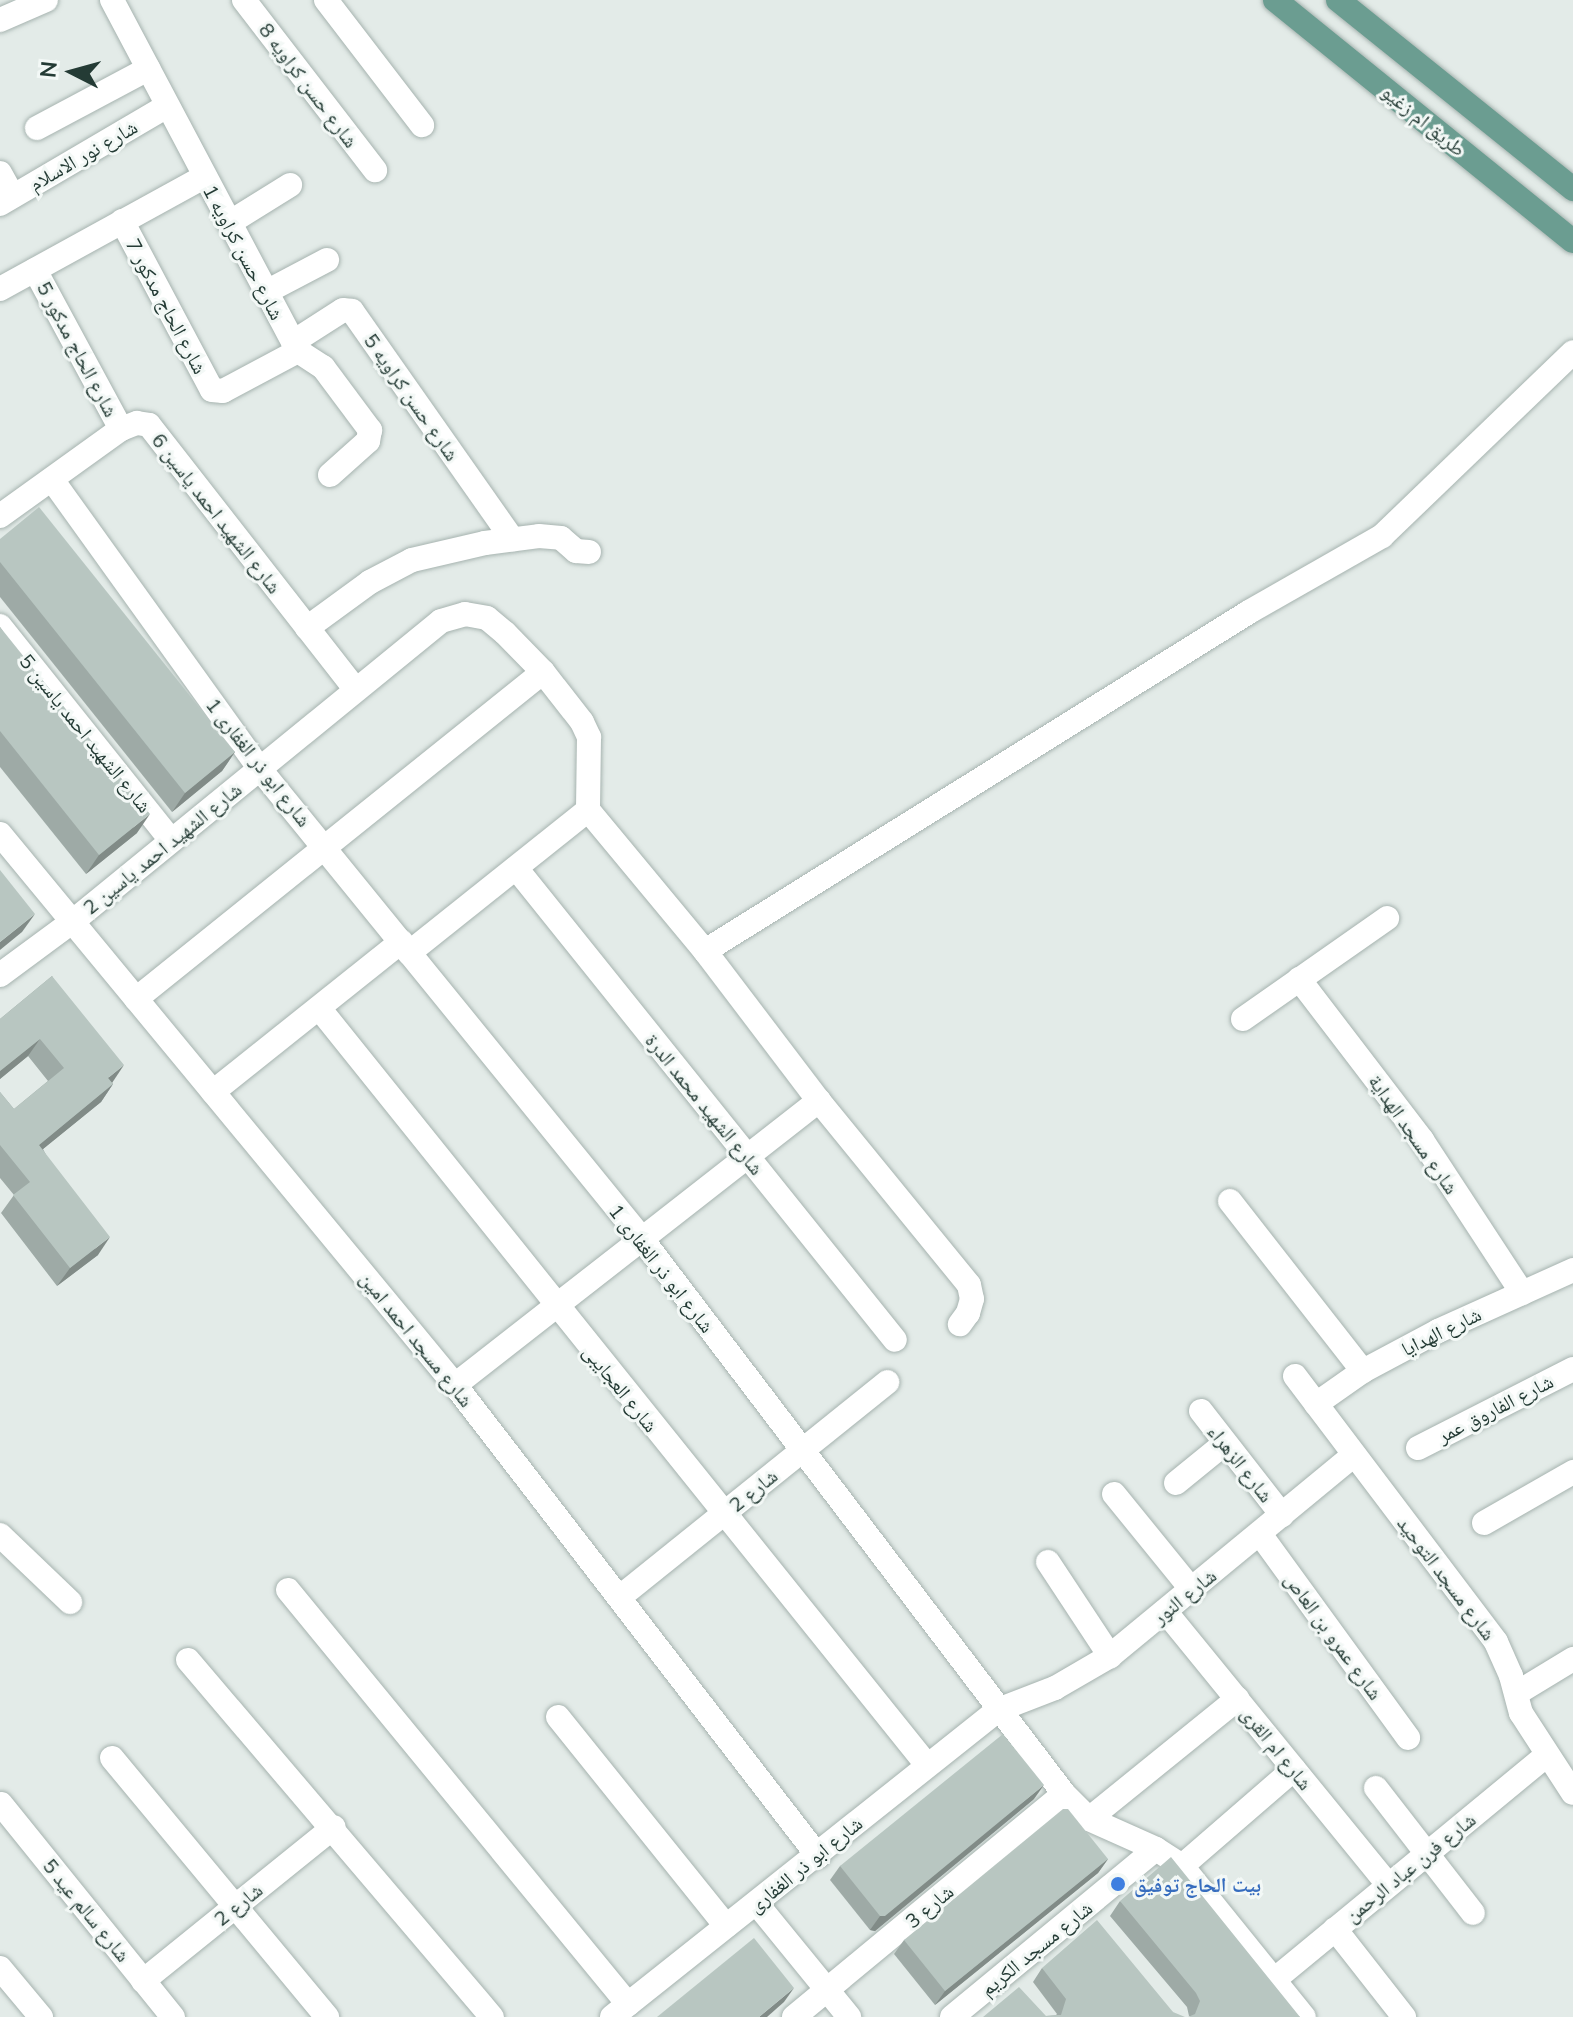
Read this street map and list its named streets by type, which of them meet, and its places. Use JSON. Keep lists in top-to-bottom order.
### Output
{
  "streets": {
    "main road": ["طريق ام زغيو"],
    "street": [
      "شارع حسن كراويه 8",
      "شارع نور الاسلام",
      "شارع حسن كراويه 1",
      "شارع الحاج مدكور 7",
      "شارع الحاج مدكور 5",
      "شارع حسن كراويه 5",
      "شارع الشهيد احمد ياسين 6",
      "شارع الشهيد احمد ياسين 5",
      "شارع ابو ذر الغفارى 1",
      "شارع الشهيد احمد ياسين 2",
      "شارع الشهيد محمد الدرة",
      "شارع مسجد الهداية",
      "شارع الهدايا",
      "شارع مسجد احمد امين",
      "شارع العجايبى",
      "شارع الفاروق عمر",
      "شارع الزهراء",
      "شارع 2",
      "شارع مسجد التوحيد",
      "شارع النور",
      "شارع عمرو بن العاص",
      "شارع ام القرى",
      "شارع ابو ذر الغفارى",
      "شارع فرن عباد الرحمن",
      "شارع 3",
      "شارع سالم عيد 5",
      "شارع مسجد الكريم"
    ]
  },
  "crossings": [
    ["شارع نور الاسلام", "شارع حسن كراويه 1"],
    ["شارع حسن كراويه 1", "شارع الحاج مدكور 7"],
    ["شارع حسن كراويه 1", "شارع حسن كراويه 5"],
    ["شارع الحاج مدكور 7", "شارع حسن كراويه 5"],
    ["شارع الحاج مدكور 5", "شارع الشهيد احمد ياسين 6"],
    ["شارع الشهيد احمد ياسين 6", "شارع ابو ذر الغفارى 1"],
    ["شارع الشهيد احمد ياسين 6", "شارع الشهيد احمد ياسين 2"],
    ["شارع الشهيد احمد ياسين 5", "شارع الشهيد احمد ياسين 2"],
    ["شارع ابو ذر الغفارى 1", "شارع الشهيد احمد ياسين 2"],
    ["شارع ابو ذر الغفارى 1", "شارع 2"],
    ["شارع ابو ذر الغفارى 1", "شارع النور"],
    ["شارع ابو ذر الغفارى 1", "شارع ابو ذر الغفارى"],
    ["شارع ابو ذر الغفارى 1", "شارع فرن عباد الرحمن"],
    ["شارع ابو ذر الغفارى 1", "شارع 3"],
    ["شارع ابو ذر الغفارى 1", "شارع مسجد الكريم"],
    ["شارع الشهيد احمد ياسين 2", "شارع مسجد احمد امين"],
    ["شارع مسجد الهداية", "شارع الهدايا"],
    ["شارع الهدايا", "شارع مسجد التوحيد"],
    ["شارع مسجد احمد امين", "شارع 2"],
    ["شارع مسجد احمد امين", "شارع ابو ذر الغفارى"],
    ["شارع العجايبى", "شارع 2"],
    ["شارع العجايبى", "شارع ابو ذر الغفارى"],
    ["شارع الزهراء", "شارع النور"],
    ["شارع 2", "شارع سالم عيد 5"],
    ["شارع مسجد التوحيد", "شارع النور"],
    ["شارع مسجد التوحيد", "شارع فرن عباد الرحمن"],
    ["شارع النور", "شارع عمرو بن العاص"],
    ["شارع النور", "شارع ام القرى"],
    ["شارع النور", "شارع ابو ذر الغفارى"],
    ["شارع ام القرى", "شارع فرن عباد الرحمن"]
  ],
  "places": ["بيت الحاج توفيق"],
  "north": "left"
}
